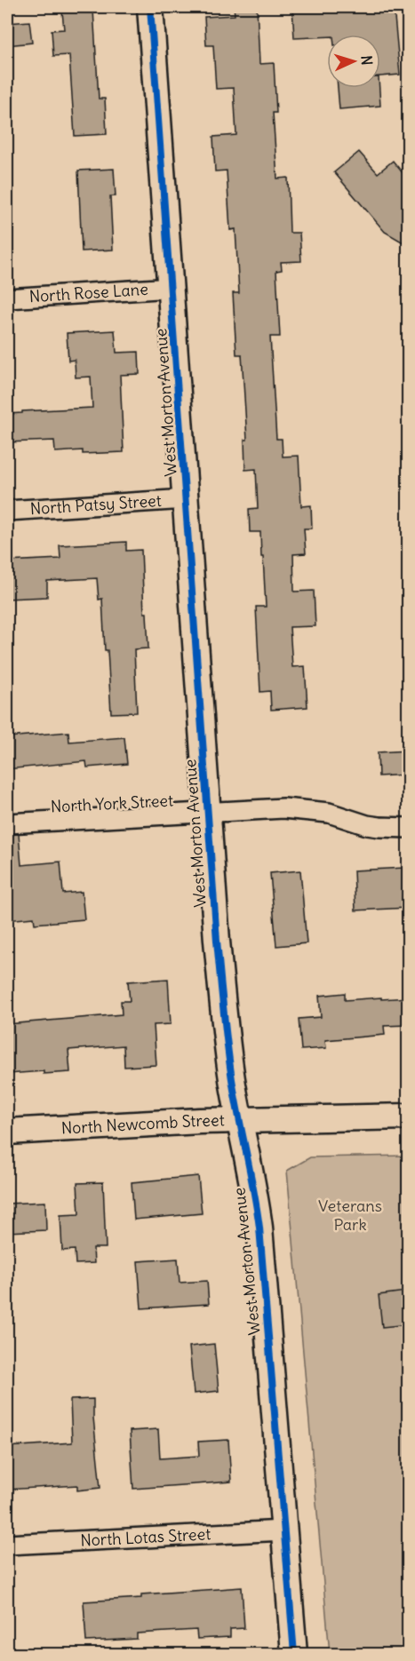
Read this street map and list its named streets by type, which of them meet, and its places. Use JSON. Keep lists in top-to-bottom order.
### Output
{
  "streets": {
    "main road": ["West Morton Avenue", "North Newcomb Street"],
    "street": [
      "North Rose Lane",
      "North Patsy Street",
      "North York Street",
      "North Lotas Street"
    ]
  },
  "crossings": [
    ["North Rose Lane", "West Morton Avenue"],
    ["West Morton Avenue", "North Patsy Street"],
    ["West Morton Avenue", "North York Street"],
    ["West Morton Avenue", "North Newcomb Street"],
    ["West Morton Avenue", "North Lotas Street"]
  ],
  "parks": ["Veterans Park"],
  "north": "right"
}
